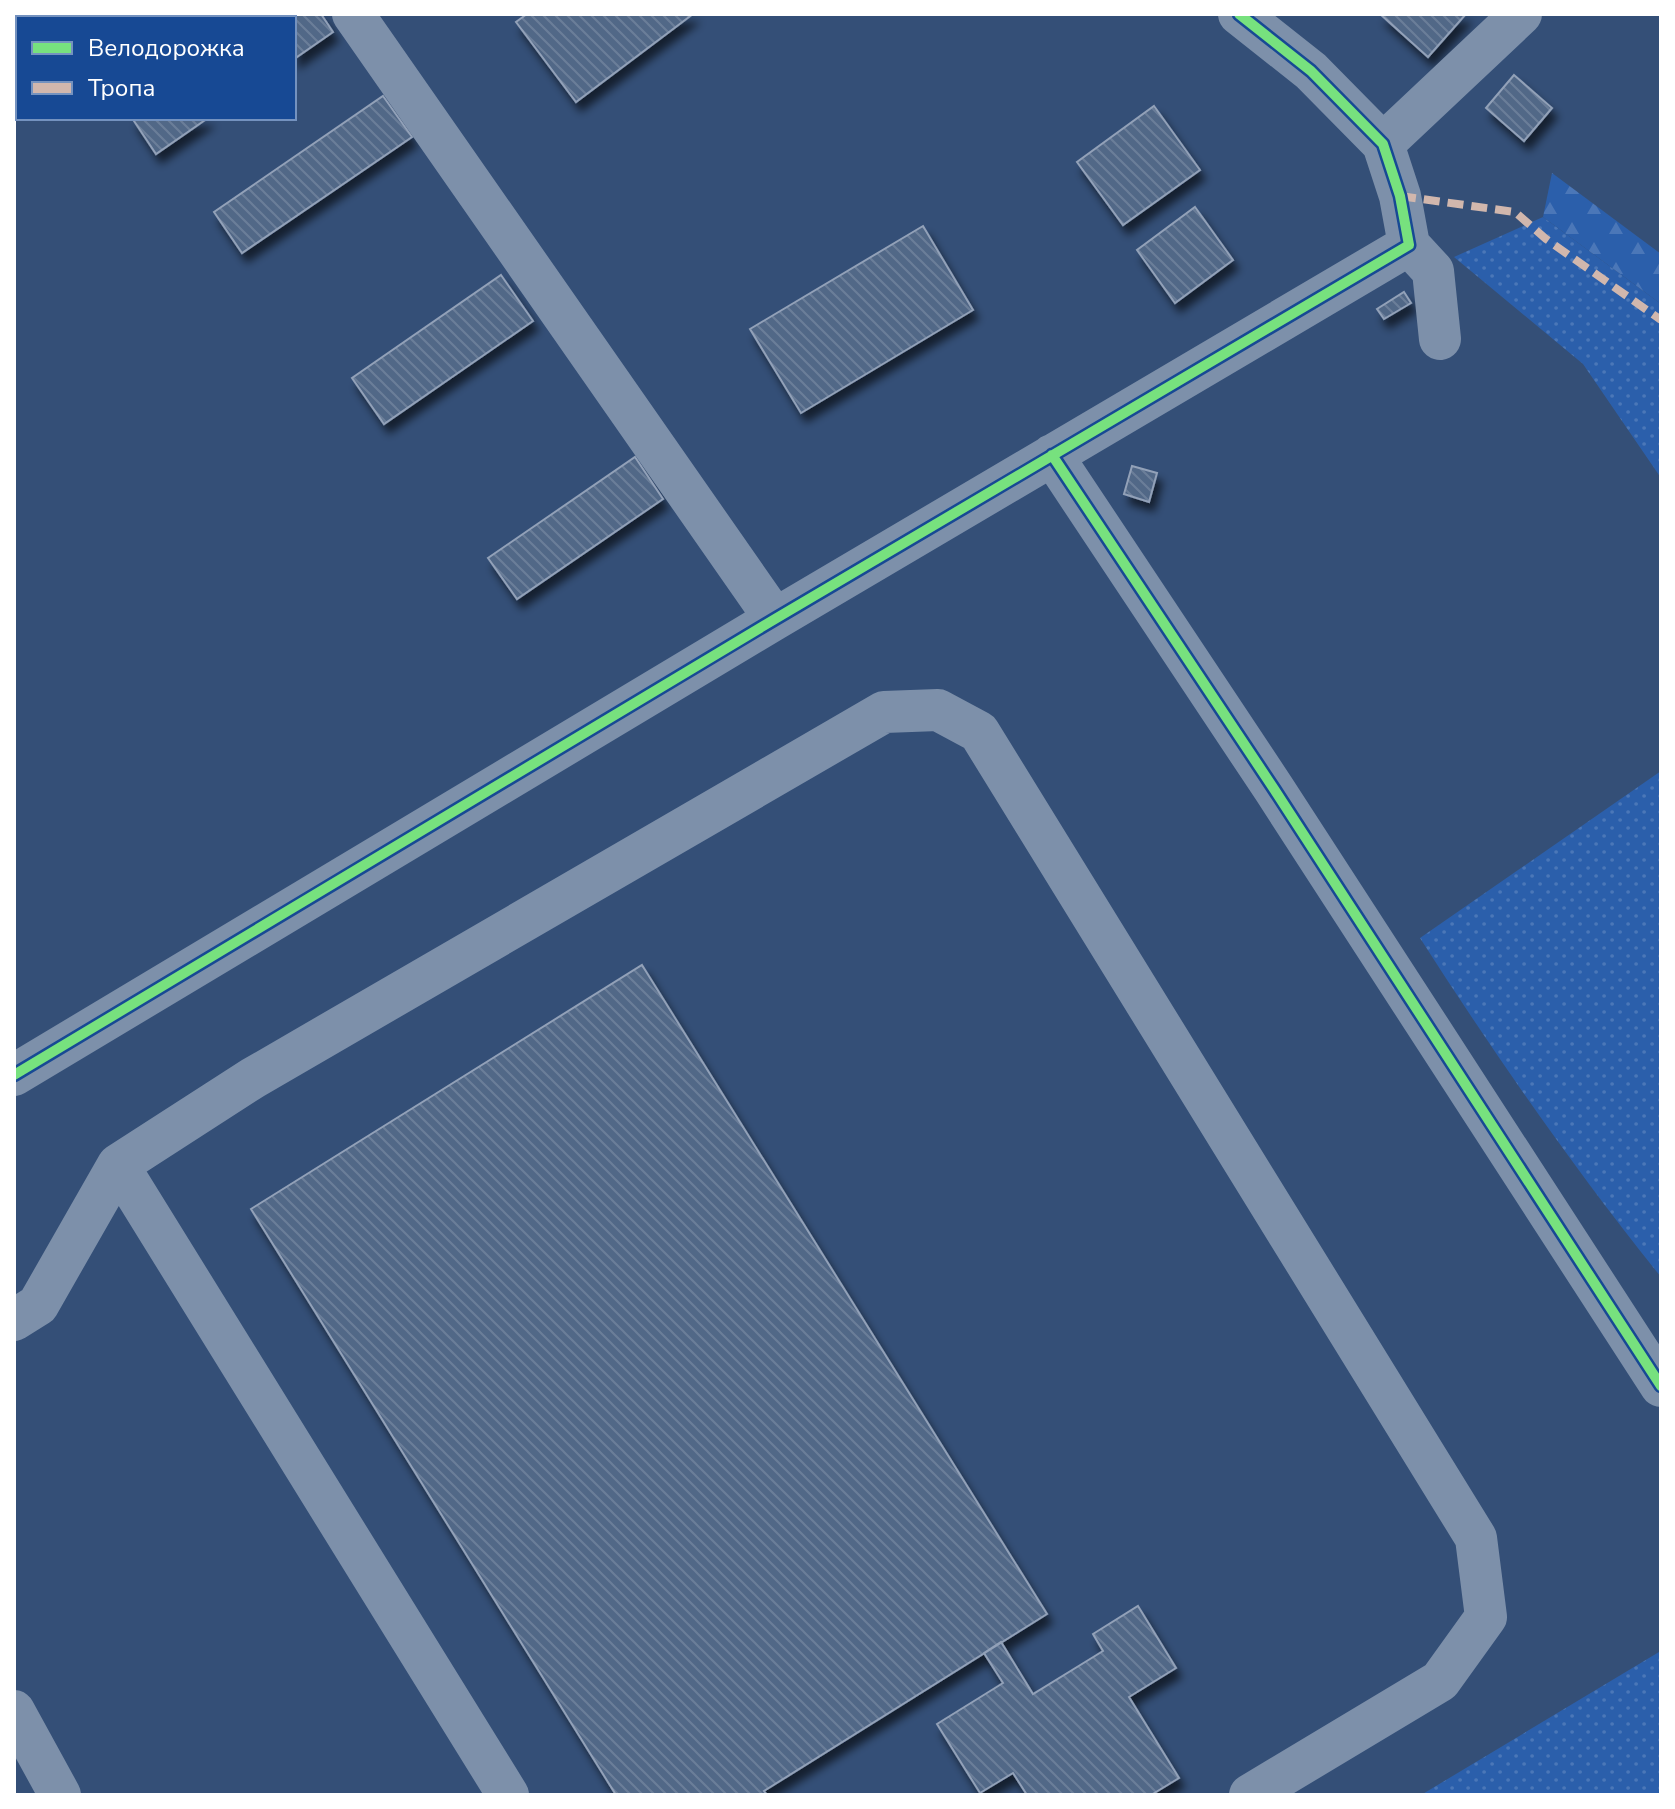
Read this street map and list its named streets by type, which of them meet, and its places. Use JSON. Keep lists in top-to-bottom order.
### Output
{
  "legend": ["Велодорожка", "Тропа"]
}
